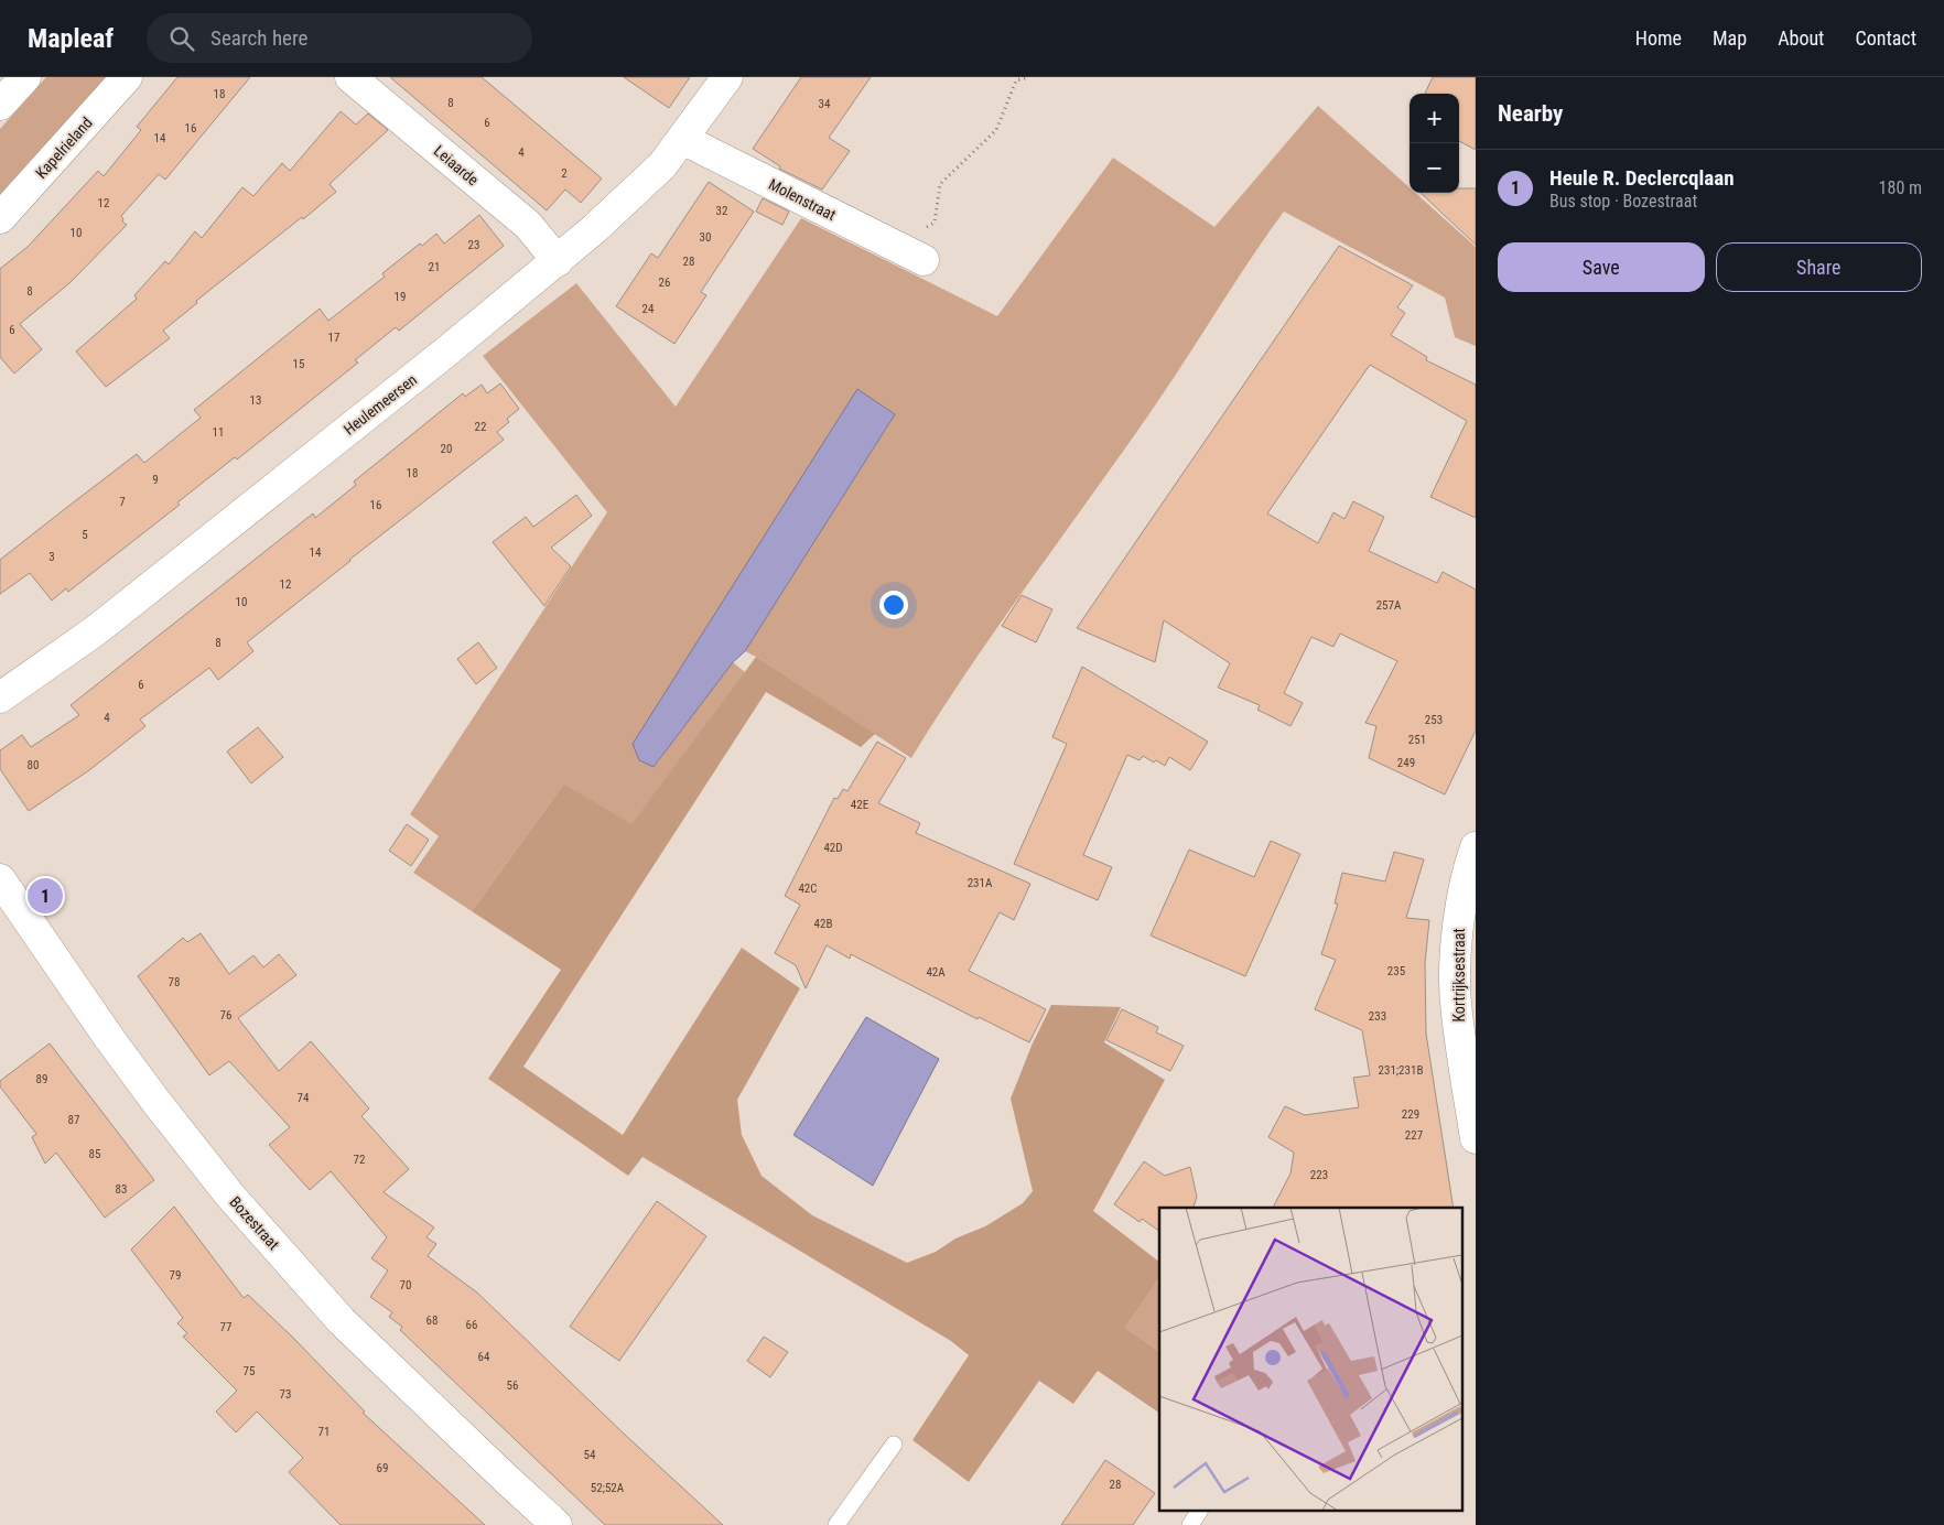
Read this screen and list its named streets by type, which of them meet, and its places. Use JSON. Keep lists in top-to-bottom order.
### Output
{
  "streets": {
    "street": [
      "Kapelrieland",
      "Leiaarde",
      "Molenstraat",
      "Heulemeersen",
      "Kortrijksestraat",
      "Bozestraat"
    ]
  },
  "crossings": [
    ["Leiaarde", "Heulemeersen"],
    ["Molenstraat", "Heulemeersen"]
  ],
  "house_numbers": [
    "18",
    "8",
    "34",
    "6",
    "16",
    "14",
    "4",
    "2",
    "12",
    "32",
    "10",
    "30",
    "23",
    "28",
    "21",
    "26",
    "8",
    "19",
    "24",
    "6",
    "17",
    "15",
    "13",
    "22",
    "11",
    "20",
    "18",
    "9",
    "7",
    "16",
    "5",
    "14",
    "3",
    "12",
    "10",
    "257A",
    "8",
    "6",
    "4",
    "253",
    "251",
    "249",
    "80",
    "42E",
    "42D",
    "231A",
    "42C",
    "42B",
    "235",
    "42A",
    "78",
    "76",
    "233",
    "231;231B",
    "89",
    "74",
    "229",
    "87",
    "227",
    "85",
    "72",
    "223",
    "83",
    "79",
    "70",
    "68",
    "66",
    "77",
    "64",
    "75",
    "56",
    "73",
    "71",
    "54",
    "69",
    "28",
    "52;52A"
  ],
  "page": {
    "header": "Mapleaf",
    "search": "Search here",
    "nav": [
      "Home",
      "Map",
      "About",
      "Contact"
    ],
    "heading": "Nearby",
    "map_buttons": ["+", "−"],
    "list": [
      {
        "mark": "1",
        "name": "Heule R. Declercqlaan",
        "note": "Bus stop · Bozestraat",
        "value": "180 m"
      }
    ],
    "buttons": ["Save", "Share"],
    "pins": "1"
  }
}
